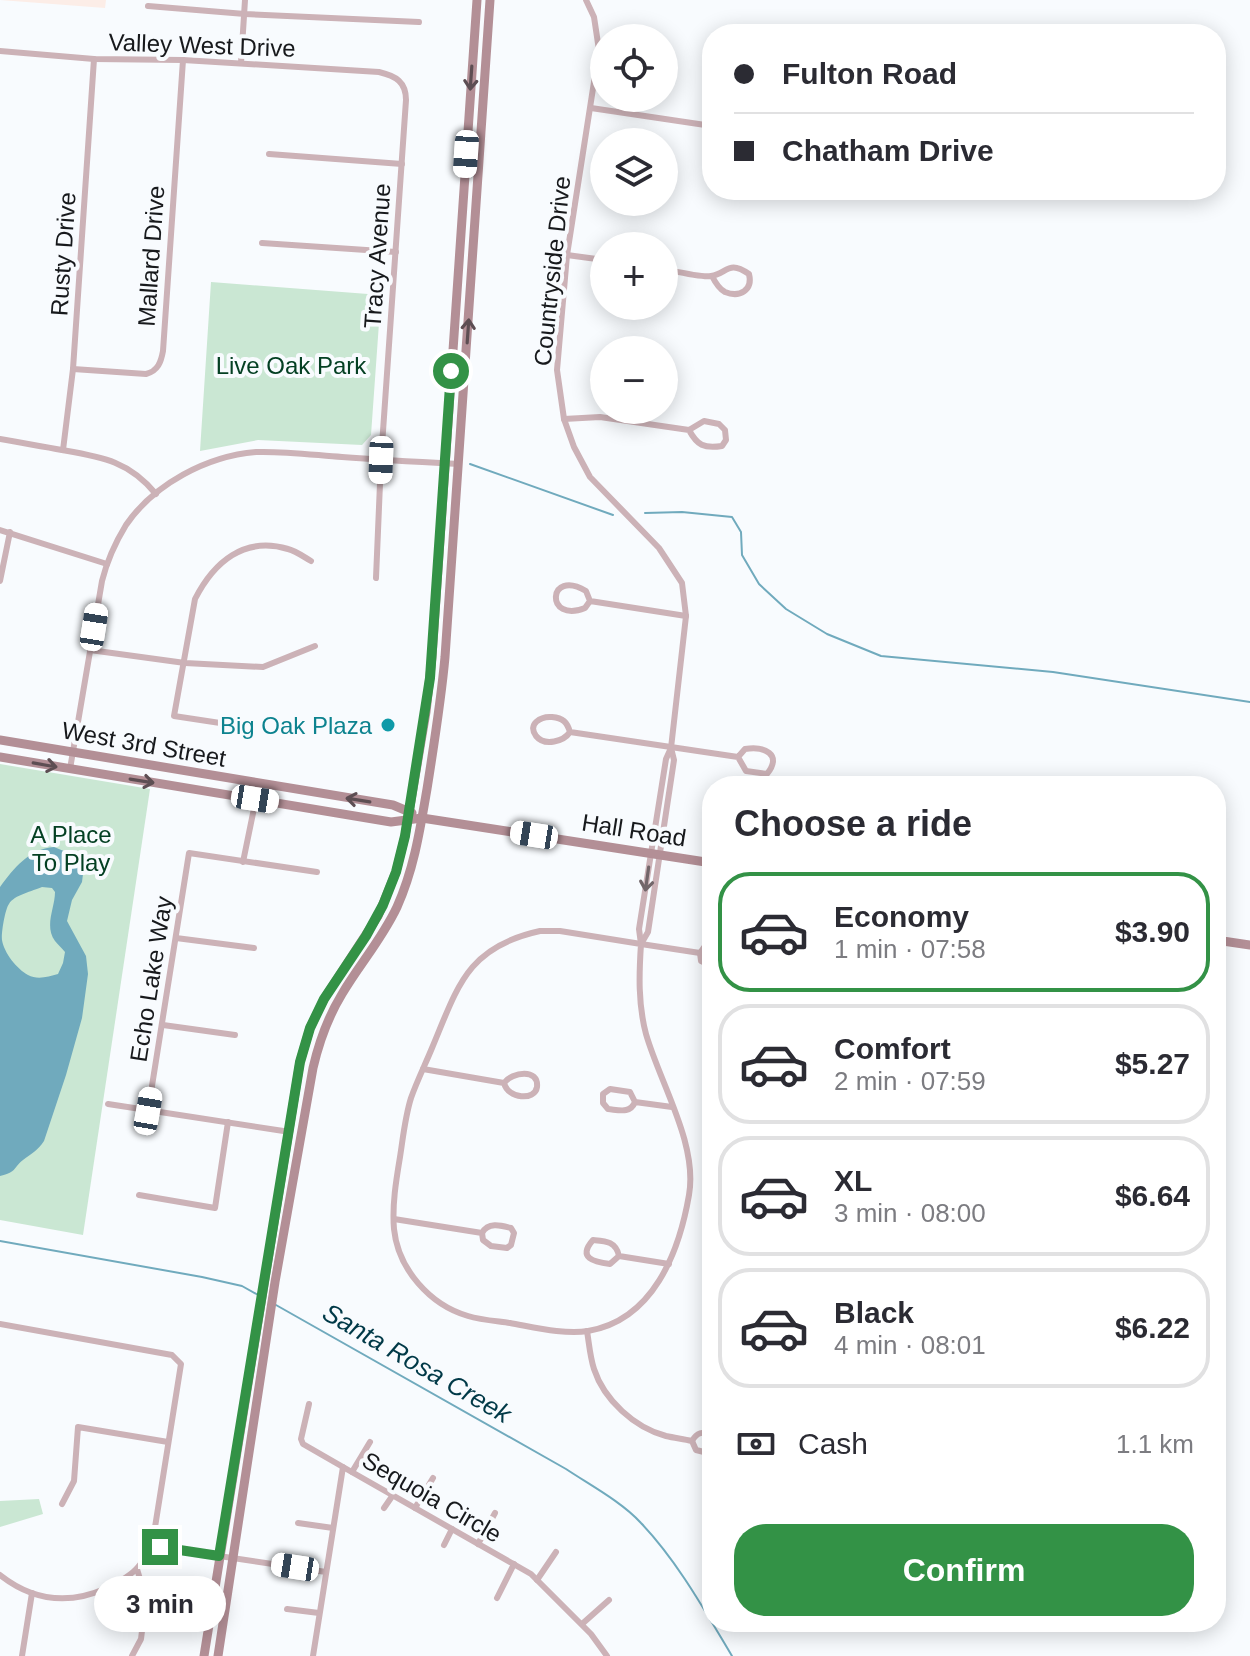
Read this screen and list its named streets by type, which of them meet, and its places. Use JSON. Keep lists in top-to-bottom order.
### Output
{
  "streets": {
    "main road": ["West 3rd Street", "Hall Road"],
    "street": [
      "Valley West Drive",
      "Rusty Drive",
      "Mallard Drive",
      "Tracy Avenue",
      "Countryside Drive",
      "Echo Lake Way",
      "Sequoia Circle"
    ]
  },
  "crossings": [
    ["Valley West Drive", "Rusty Drive"],
    ["Valley West Drive", "Mallard Drive"],
    ["Valley West Drive", "Tracy Avenue"],
    ["Rusty Drive", "Mallard Drive"],
    ["Countryside Drive", "Hall Road"],
    ["West 3rd Street", "Hall Road"]
  ],
  "water": ["Santa Rosa Creek"],
  "parks": ["Live Oak Park", "A Place To Play"],
  "places": ["Big Oak Plaza"],
  "page": {
    "map_buttons": ["+", "−"],
    "banner": ["Fulton Road", "Chatham Drive"],
    "heading": "Choose a ride",
    "list": [
      {
        "name": "Economy",
        "note": "1 min · 07:58",
        "value": "$3.90"
      },
      {
        "name": "Comfort",
        "note": "2 min · 07:59",
        "value": "$5.27"
      },
      {
        "name": "XL",
        "note": "3 min · 08:00",
        "value": "$6.64"
      },
      {
        "name": "Black",
        "note": "4 min · 08:01",
        "value": "$6.22"
      }
    ],
    "pay": ["Cash", "1.1 km"],
    "buttons": "Confirm",
    "bubble": "3 min"
  }
}
